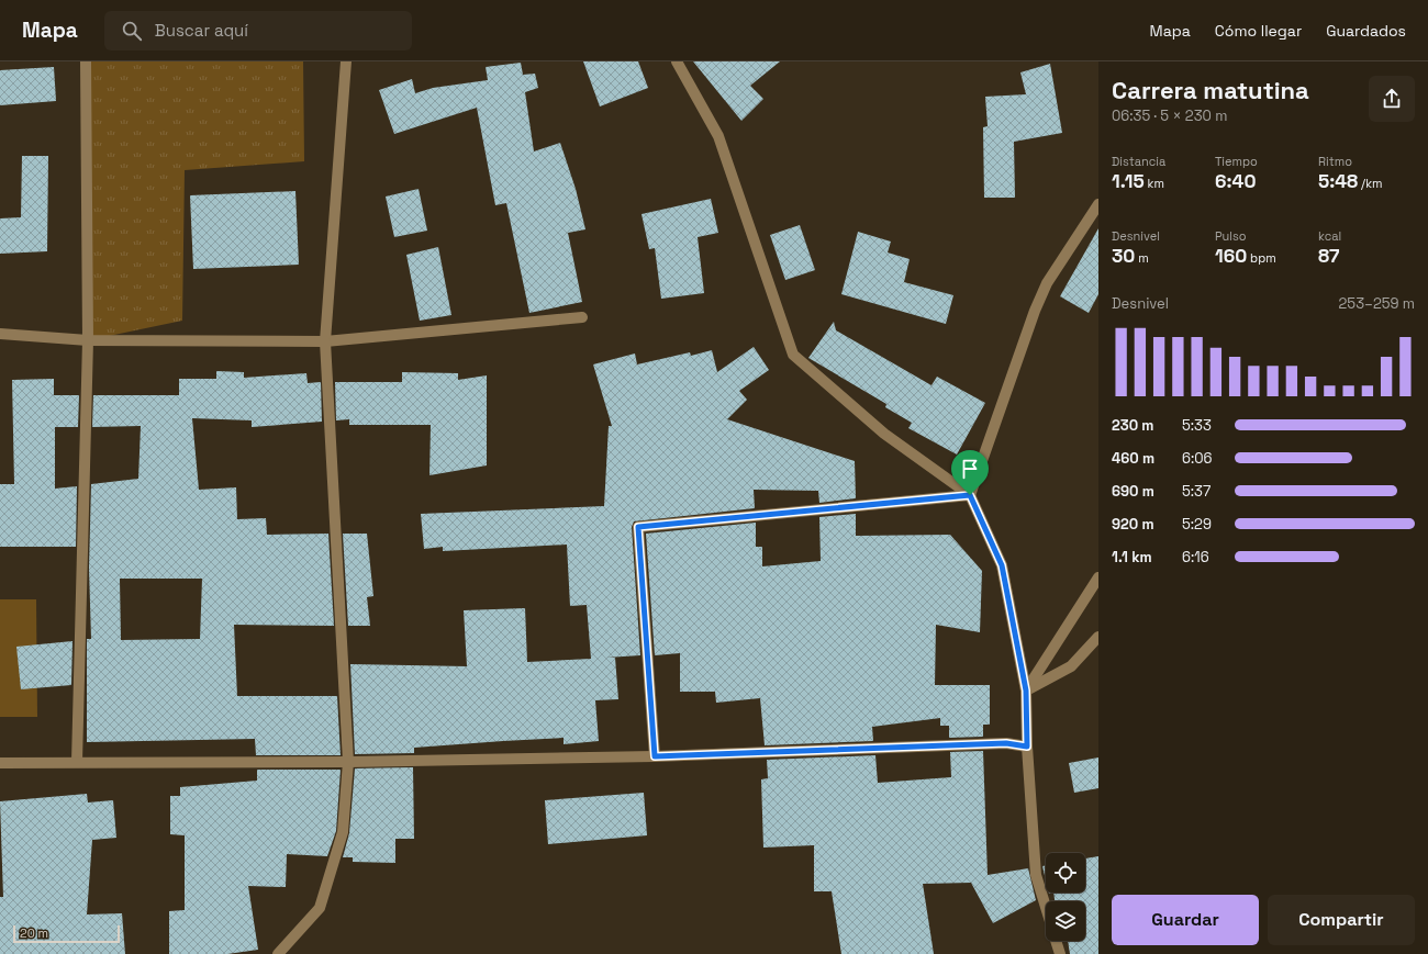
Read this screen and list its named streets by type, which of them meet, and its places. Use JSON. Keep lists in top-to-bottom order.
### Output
{
  "scale_bar": "20 m",
  "page": {
    "header": "Mapa",
    "search": "Buscar aquí",
    "nav": ["Mapa", "Cómo llegar", "Guardados"],
    "heading": ["Carrera matutina", "06:35 · 5 × 230 m"],
    "stats": [
      ["Distancia", "1.15 km"],
      ["Tiempo", "6:40"],
      ["Ritmo", "5:48 /km"],
      ["Desnivel", "30 m"],
      ["Pulso", "160 bpm"],
      ["kcal", "87"]
    ],
    "chart": ["Desnivel", "253–259 m"],
    "list": [
      {
        "name": "230 m",
        "note": "5:33"
      },
      {
        "name": "460 m",
        "note": "6:06"
      },
      {
        "name": "690 m",
        "note": "5:37"
      },
      {
        "name": "920 m",
        "note": "5:29"
      },
      {
        "name": "1.1 km",
        "note": "6:16"
      }
    ],
    "buttons": ["Guardar", "Compartir"],
    "scale": "20 m"
  }
}
